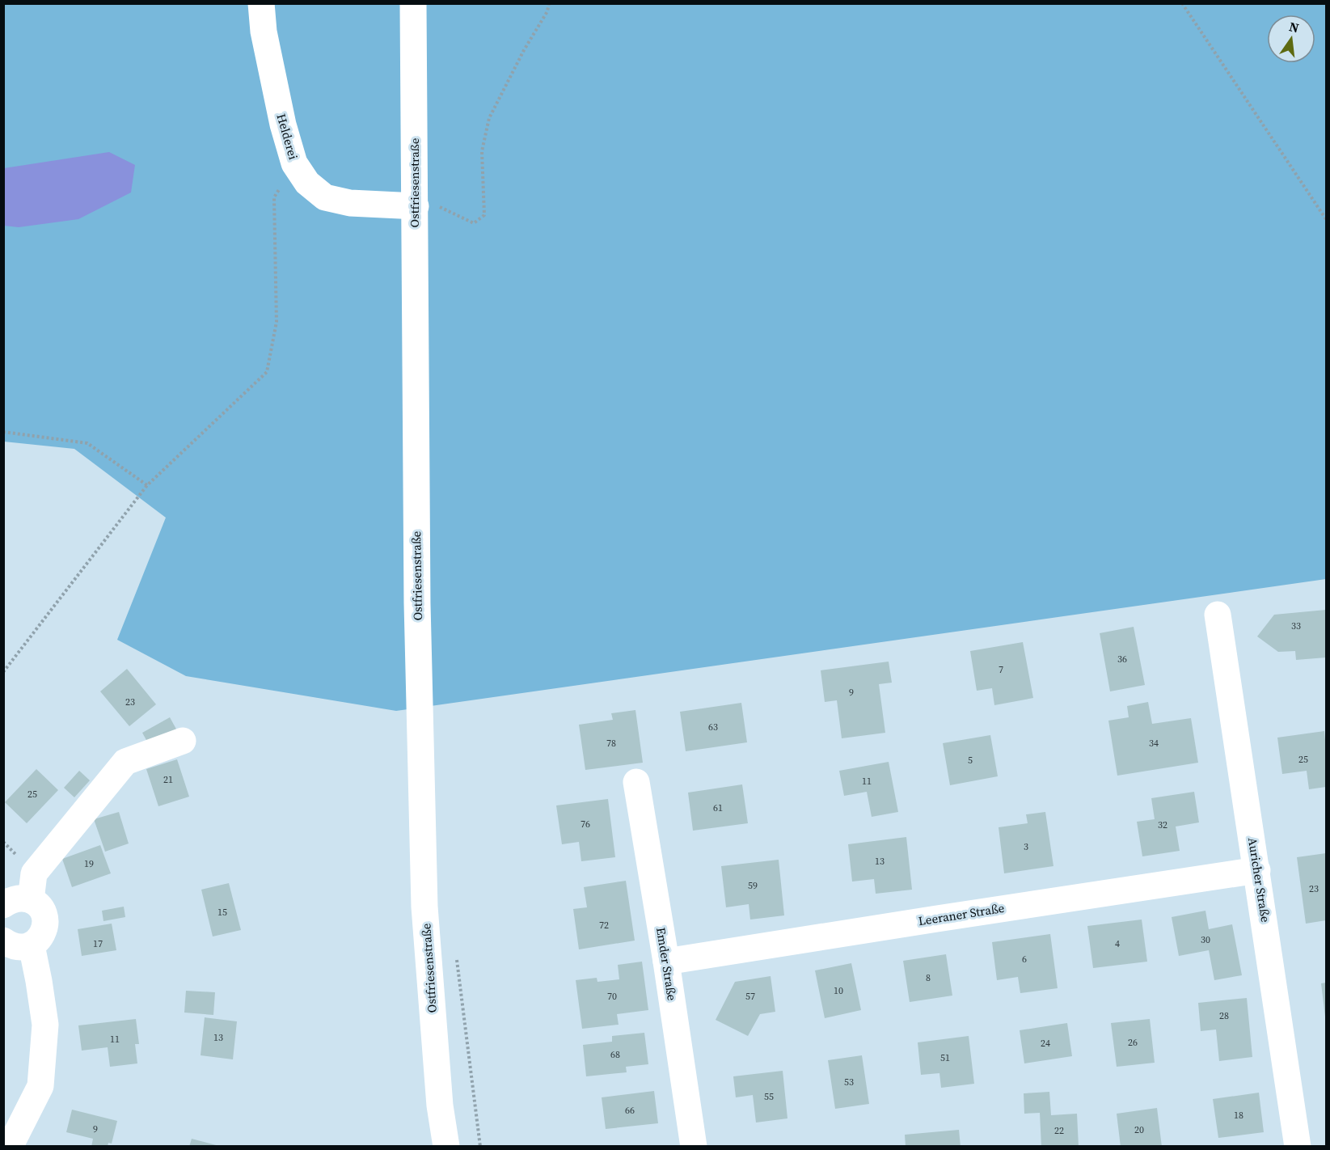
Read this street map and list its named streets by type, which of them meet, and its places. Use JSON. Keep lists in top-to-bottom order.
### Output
{
  "streets": {
    "street": [
      "Helderei",
      "Ostfriesenstraße",
      "Auricher Straße",
      "Leeraner Straße",
      "Emder Straße"
    ]
  },
  "crossings": [
    ["Helderei", "Ostfriesenstraße"],
    ["Auricher Straße", "Leeraner Straße"],
    ["Leeraner Straße", "Emder Straße"]
  ],
  "house_numbers": [
    "33",
    "36",
    "7",
    "9",
    "23",
    "63",
    "78",
    "34",
    "25",
    "5",
    "21",
    "11",
    "25",
    "61",
    "76",
    "32",
    "3",
    "13",
    "19",
    "59",
    "23",
    "15",
    "72",
    "30",
    "17",
    "4",
    "6",
    "8",
    "10",
    "70",
    "57",
    "28",
    "13",
    "11",
    "26",
    "24",
    "68",
    "51",
    "53",
    "55",
    "66",
    "18",
    "9",
    "20",
    "22"
  ],
  "north": "top"
}
